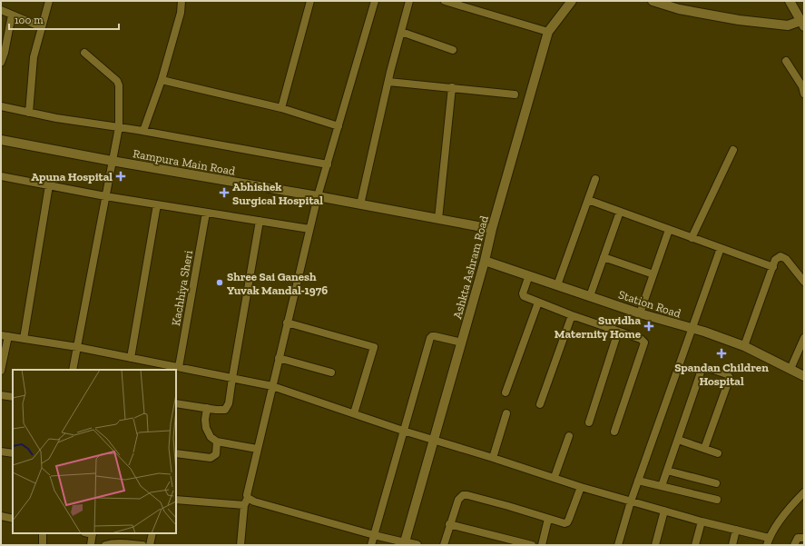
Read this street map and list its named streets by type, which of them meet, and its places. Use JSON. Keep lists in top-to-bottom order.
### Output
{
  "streets": {
    "street": [
      "Rampura Main Road",
      "Ashkta Ashram Road",
      "Kachhiya Sheri",
      "Station Road"
    ]
  },
  "crossings": [
    ["Rampura Main Road", "Ashkta Ashram Road"],
    ["Ashkta Ashram Road", "Station Road"]
  ],
  "places": {
    "health": [
      "Apuna Hospital",
      "Abhishek Surgical Hospital",
      "Suvidha Maternity Home",
      "Spandan Children Hospital"
    ],
    "other": ["Shree Sai Ganesh Yuvak Mandal-1976"]
  },
  "scale_bar": "100 m"
}
